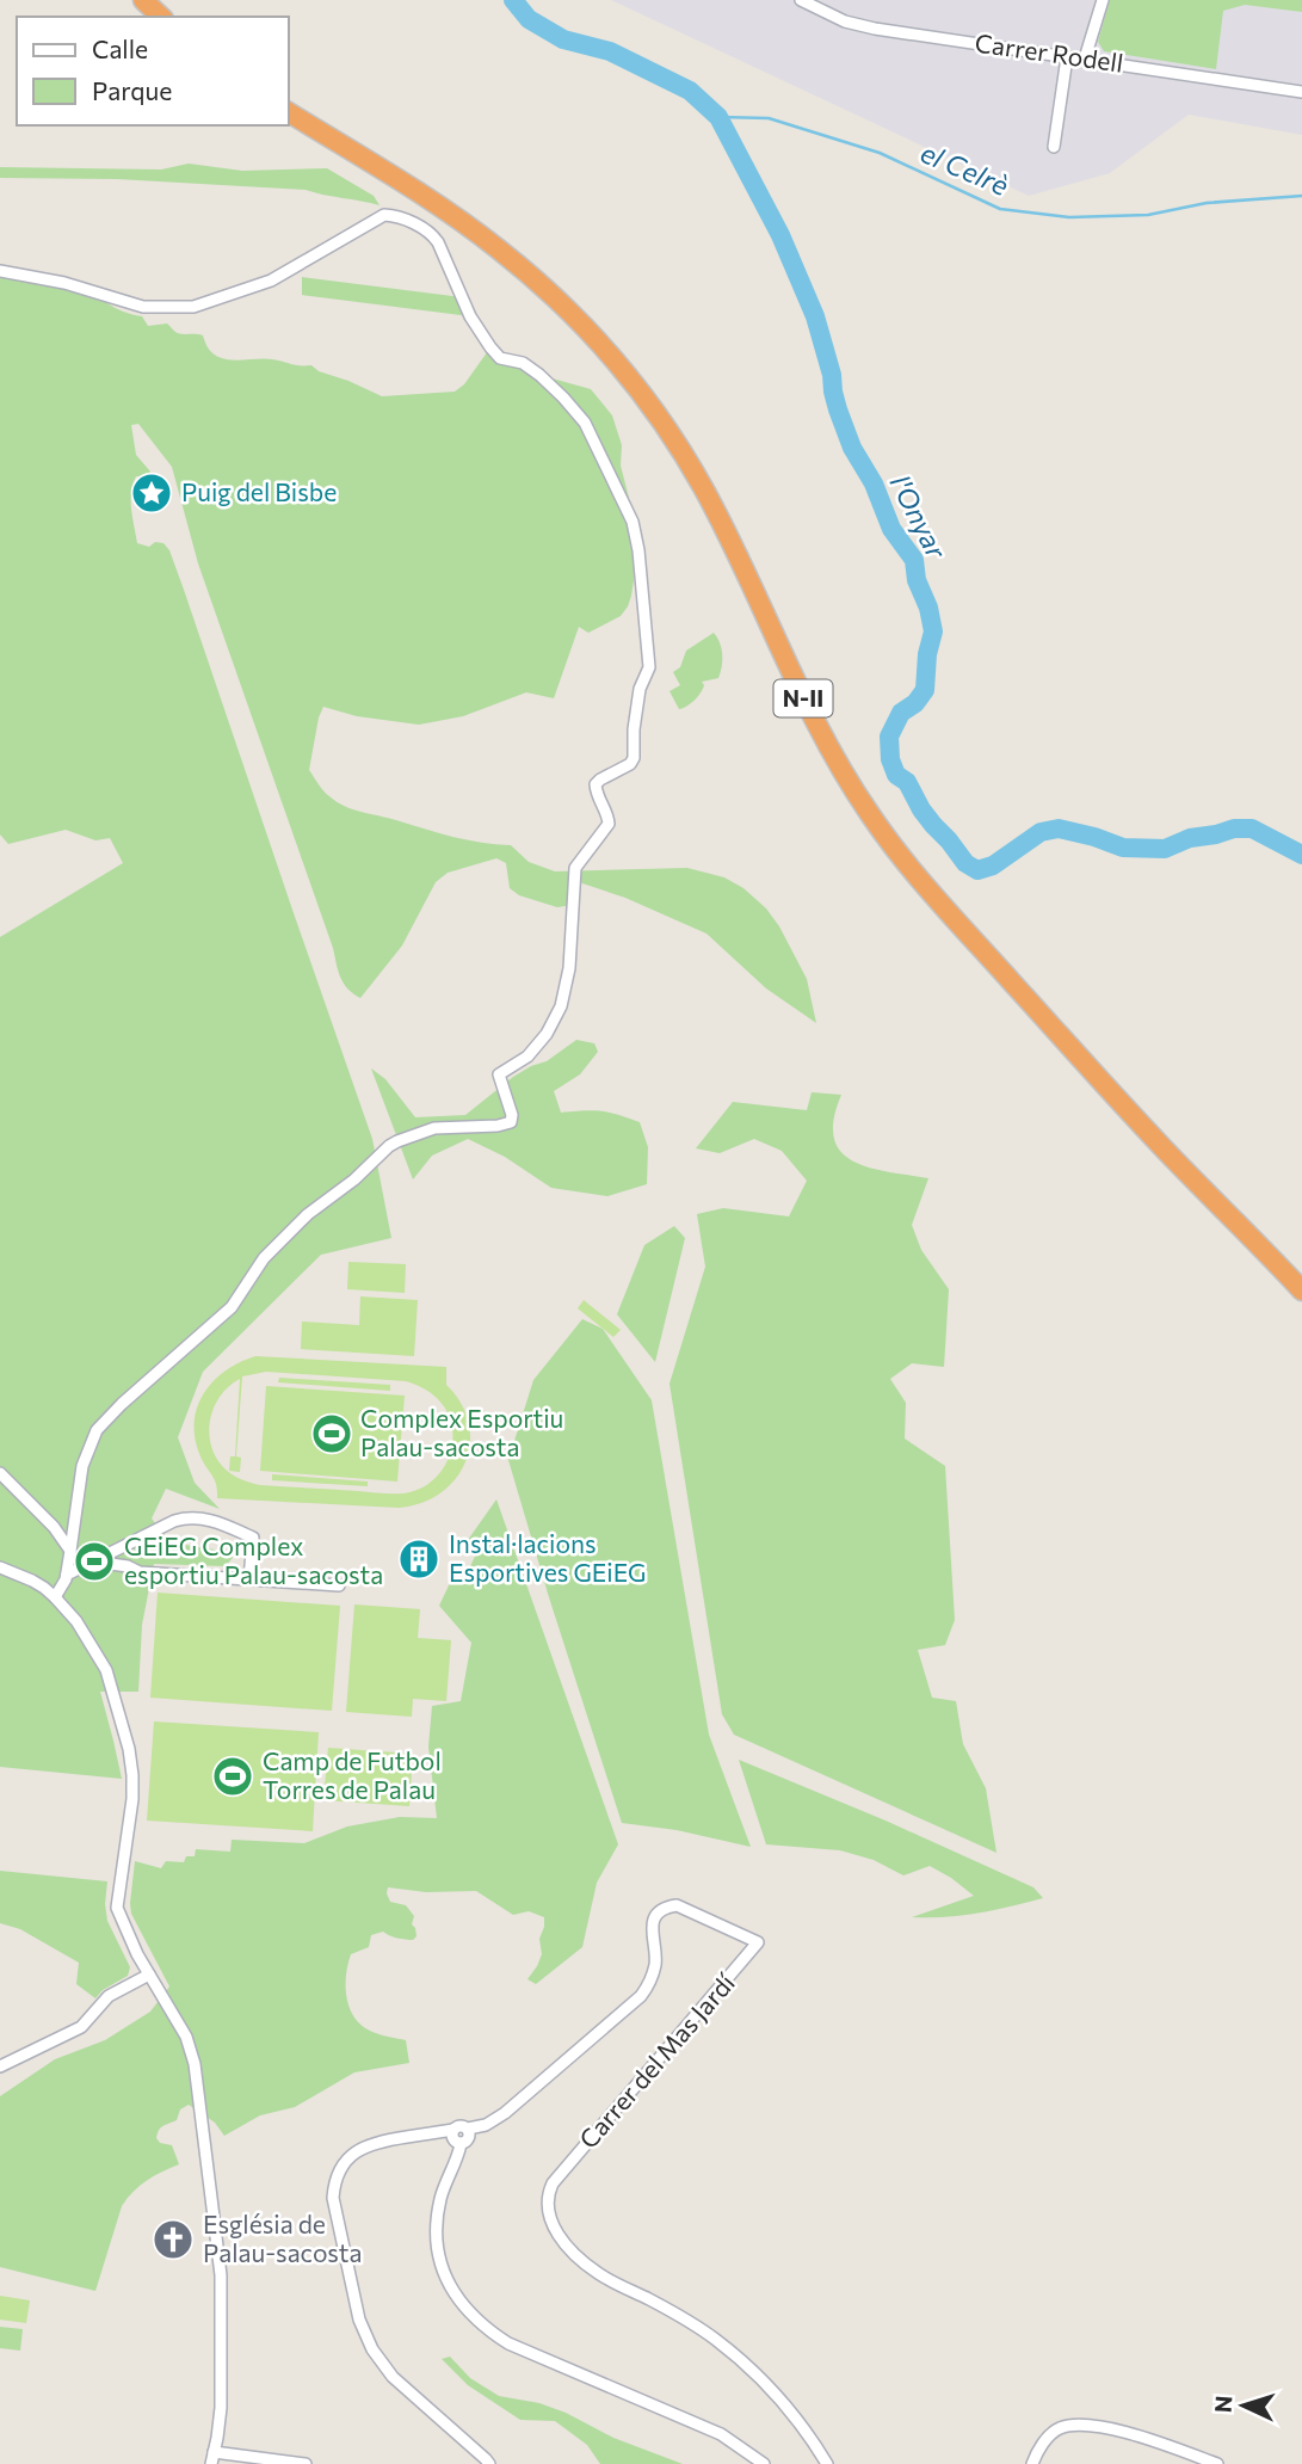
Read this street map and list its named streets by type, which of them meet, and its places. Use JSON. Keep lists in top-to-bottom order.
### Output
{
  "streets": {
    "highway": ["N-II"],
    "street": ["Carrer Rodell", "Carrer del Mas Jardí"]
  },
  "water": ["el Celrè", "l'Onyar"],
  "places": {
    "place": ["Puig del Bisbe"],
    "sports": ["Complex Esportiu Palau-sacosta", "GEiEG Complex esportiu Palau-sacosta", "Camp de Futbol Torres de Palau"],
    "building": ["Instal·lacions Esportives GEiEG"],
    "church": ["Església de Palau-sacosta"]
  },
  "legend": ["Calle", "Parque"],
  "north": "left"
}
